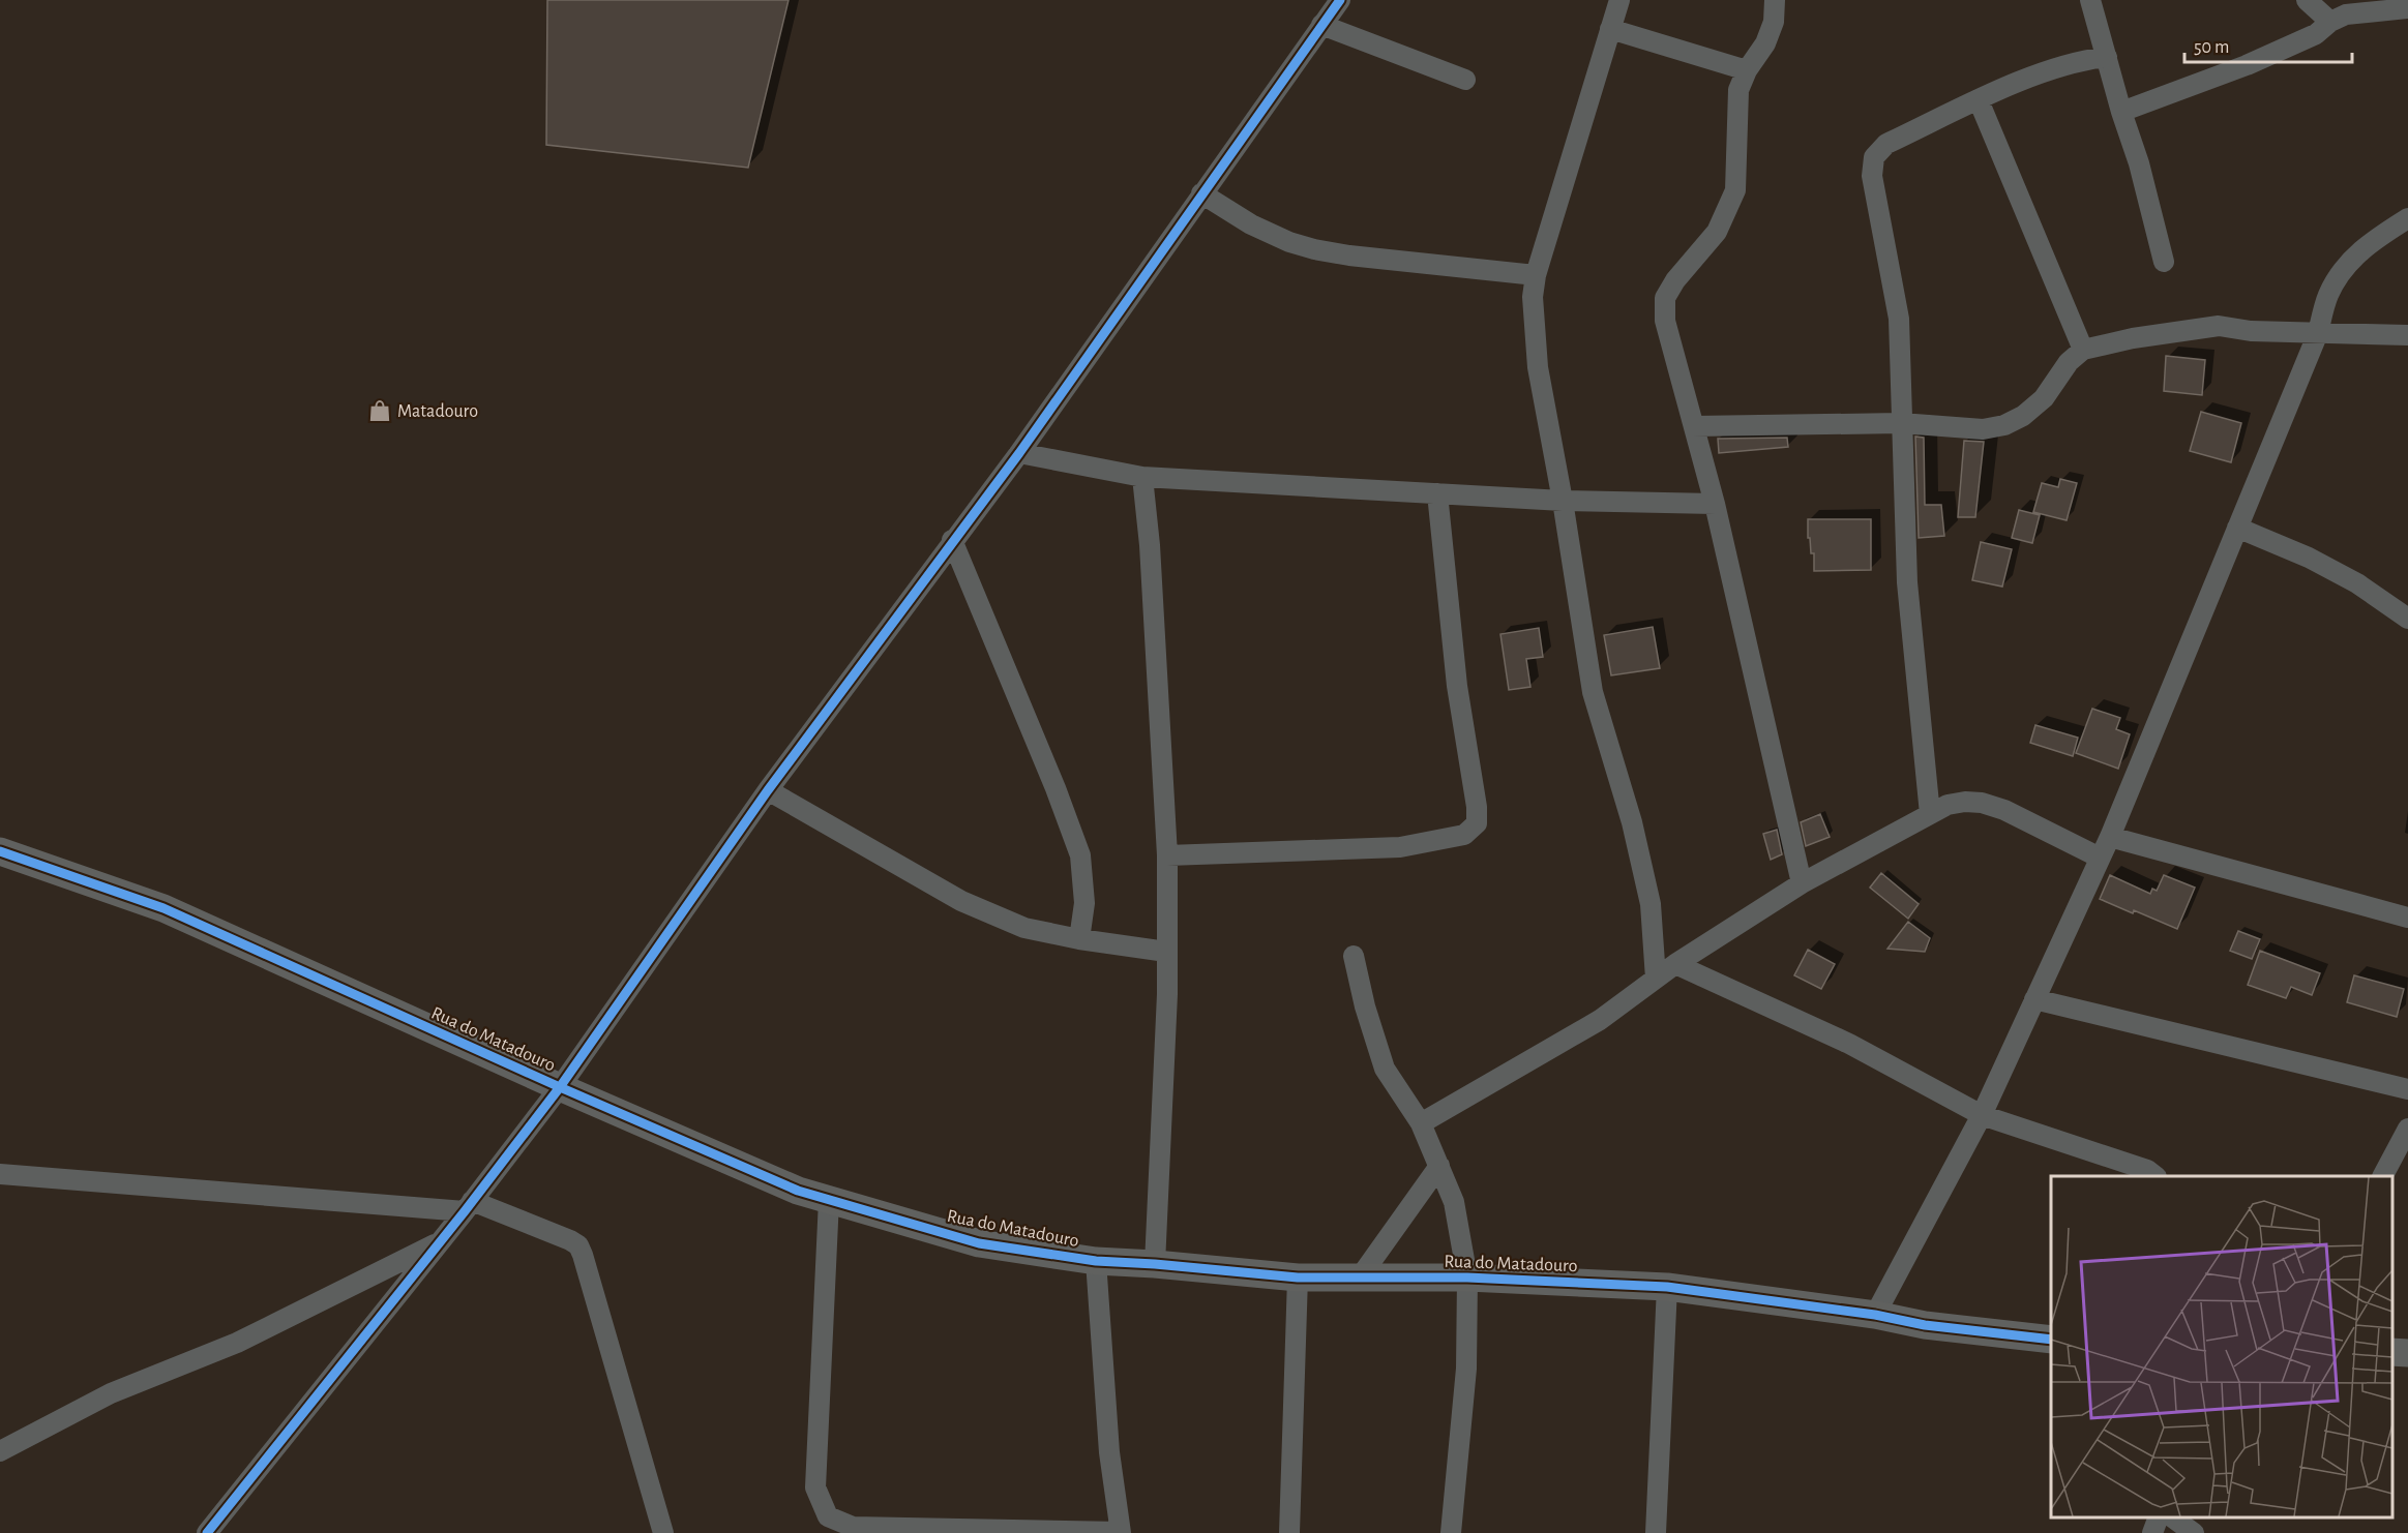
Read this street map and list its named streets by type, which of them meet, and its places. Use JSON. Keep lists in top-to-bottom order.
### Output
{
  "streets": {
    "street": ["Rua do Matadouro"]
  },
  "places": {
    "shop": ["Matadouro"]
  },
  "scale_bar": "50 m"
}
